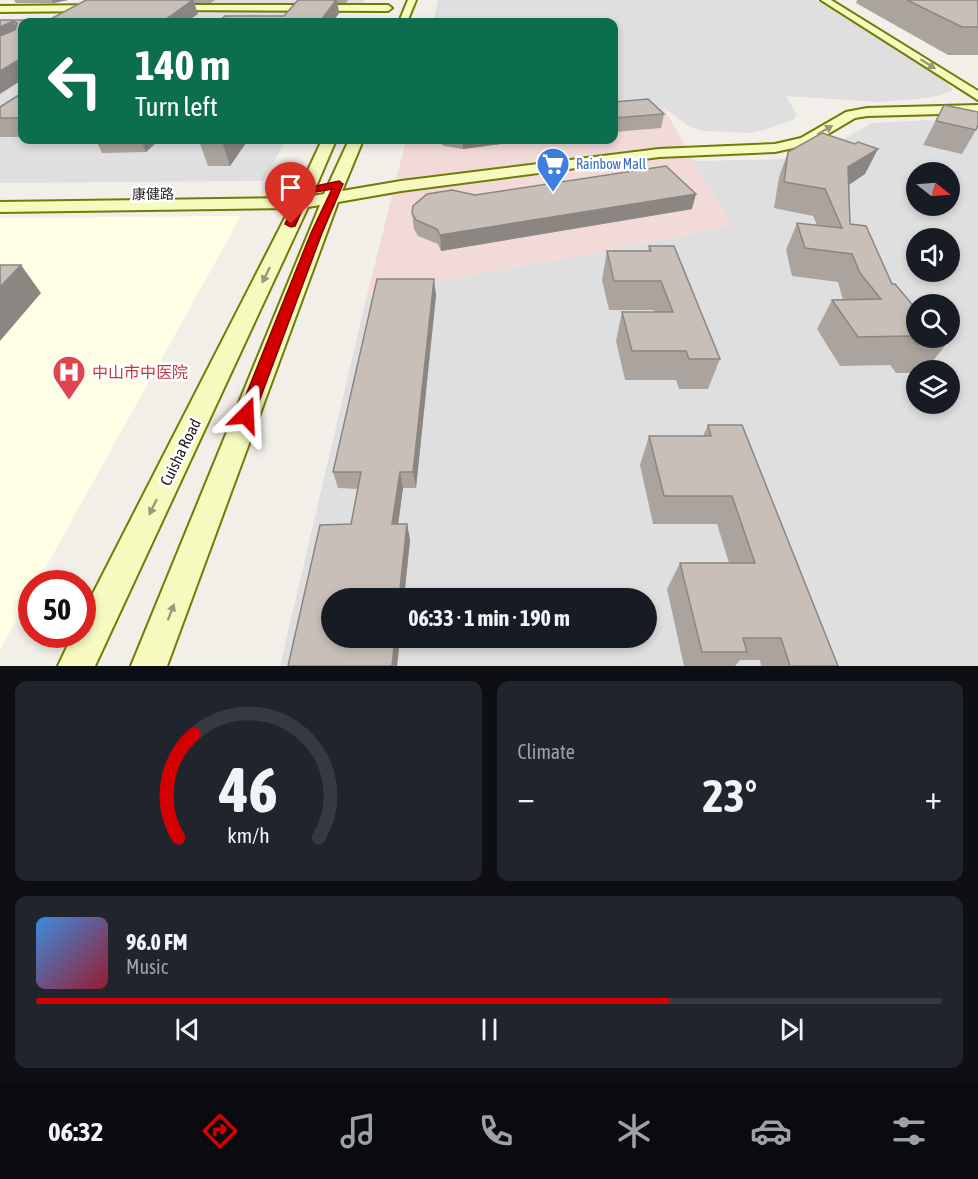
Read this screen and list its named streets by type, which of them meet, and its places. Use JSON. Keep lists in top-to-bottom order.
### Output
{
  "streets": {
    "street": ["康健路", "Cuisha Road"]
  },
  "crossings": [
    ["康健路", "Cuisha Road"]
  ],
  "places": {
    "supermarket": ["Rainbow Mall"],
    "hospital": ["中山市中医院"]
  },
  "north": "right",
  "page": {
    "turn": ["140 m", "Turn left"],
    "limit": "50",
    "trip": "06:33 · 1 min · 190 m",
    "tile": "Climate",
    "heat": ["−", "23°", "+"],
    "song": ["96.0 FM", "Music"],
    "tabs": "06:32",
    "gauge": ["46", "km/h"]
  }
}
